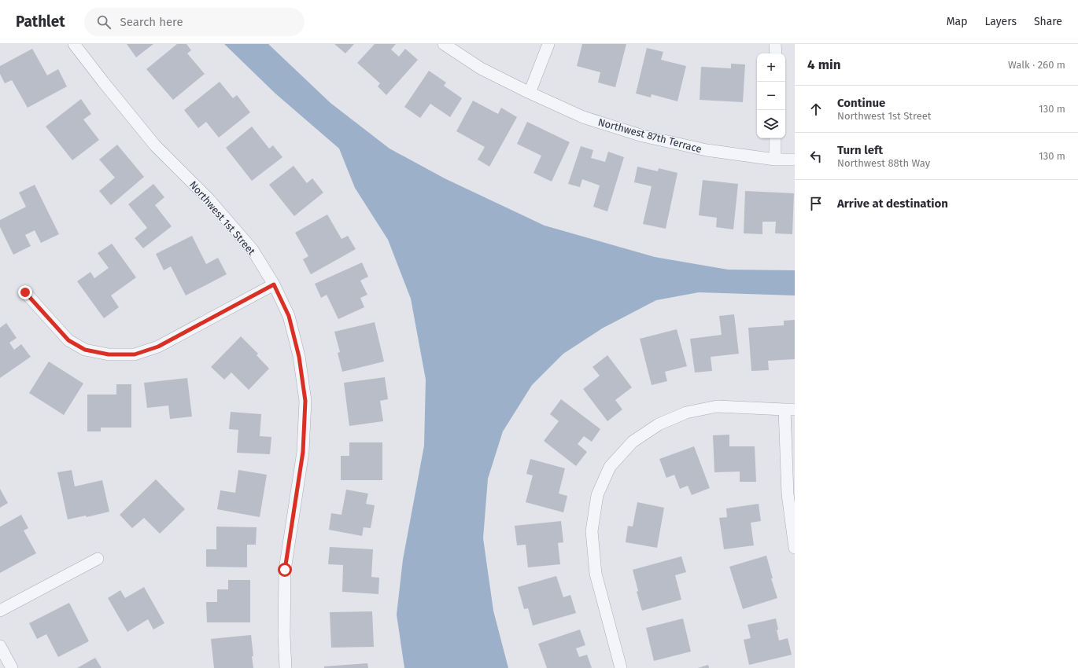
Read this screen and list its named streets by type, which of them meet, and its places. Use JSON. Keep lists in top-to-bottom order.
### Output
{
  "streets": {
    "street": ["Northwest 87th Terrace", "Northwest 1st Street"]
  },
  "page": {
    "header": "Pathlet",
    "search": "Search here",
    "nav": ["Map", "Layers", "Share"],
    "heading": ["4 min", "Walk · 260 m"],
    "map_buttons": ["+", "−"],
    "list": [
      ["Continue", "Northwest 1st Street", "130 m"],
      ["Turn left", "Northwest 88th Way", "130 m"],
      "Arrive at destination"
    ]
  }
}
